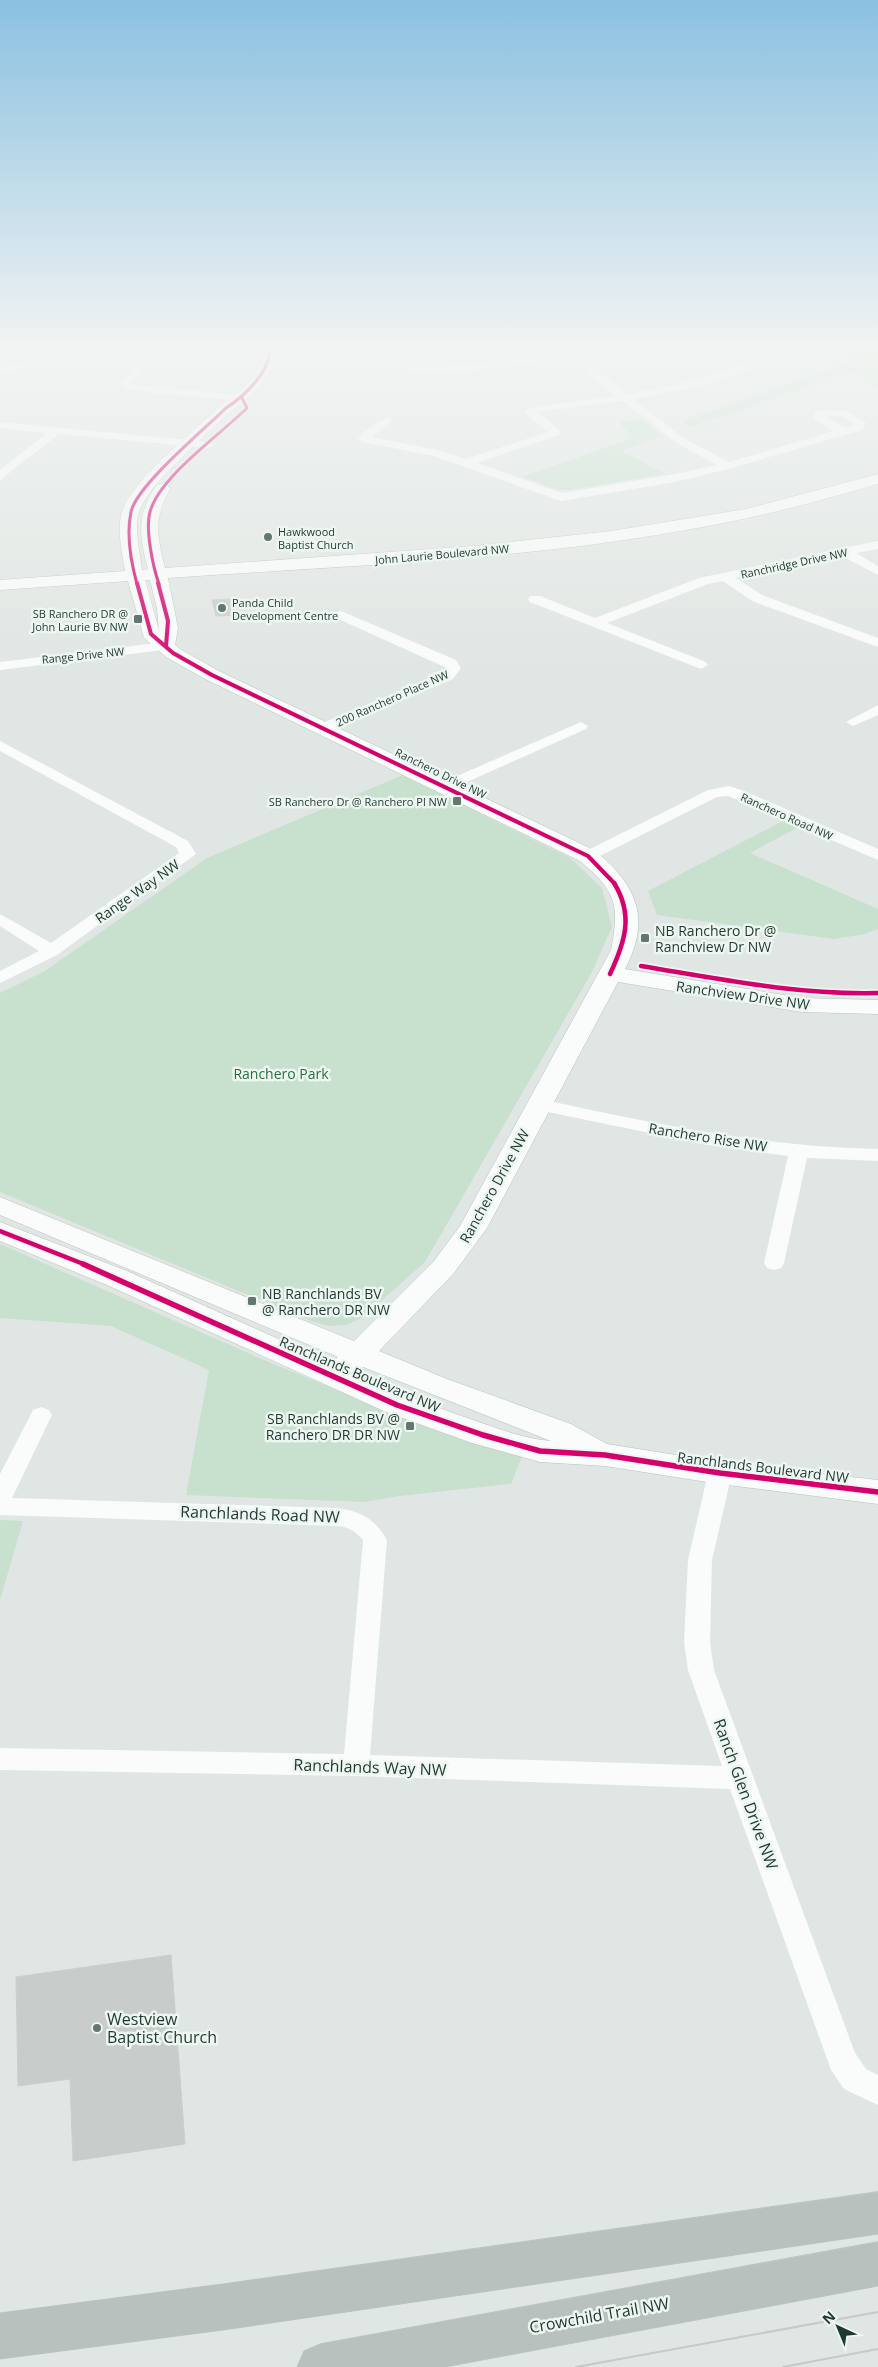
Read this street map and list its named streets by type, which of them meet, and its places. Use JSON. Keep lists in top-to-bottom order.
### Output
{
  "streets": {
    "highway": ["Crowchild Trail NW"],
    "street": [
      "John Laurie Boulevard NW",
      "Ranchridge Drive NW",
      "Range Drive NW",
      "200 Ranchero Place NW",
      "Ranchero Drive NW",
      "Ranchero Road NW",
      "Range Way NW",
      "Ranchview Drive NW",
      "Ranchero Rise NW",
      "Ranchlands Boulevard NW",
      "Ranchlands Road NW",
      "Ranchlands Way NW",
      "Ranch Glen Drive NW"
    ]
  },
  "crossings": [
    ["John Laurie Boulevard NW", "Ranchero Drive NW"],
    ["Range Drive NW", "Ranchero Drive NW"],
    ["200 Ranchero Place NW", "Ranchero Drive NW"],
    ["Ranchero Drive NW", "Ranchero Road NW"],
    ["Ranchero Drive NW", "Ranchview Drive NW"],
    ["Ranchero Drive NW", "Ranchero Rise NW"],
    ["Ranchero Drive NW", "Ranchlands Boulevard NW"],
    ["Ranchlands Boulevard NW", "Ranch Glen Drive NW"],
    ["Ranchlands Road NW", "Ranchlands Way NW"],
    ["Ranchlands Way NW", "Ranch Glen Drive NW"]
  ],
  "parks": ["Ranchero Park"],
  "places": {
    "other": ["Hawkwood Baptist Church", "Panda Child Development Centre", "Westview Baptist Church"],
    "transit": [
      "SB Ranchero DR @ John Laurie BV NW",
      "SB Ranchero Dr @ Ranchero Pl NW",
      "NB Ranchero Dr @ Ranchview Dr NW",
      "NB Ranchlands BV @ Ranchero DR NW",
      "SB Ranchlands BV @ Ranchero DR DR NW"
    ]
  },
  "north": "top left"
}
